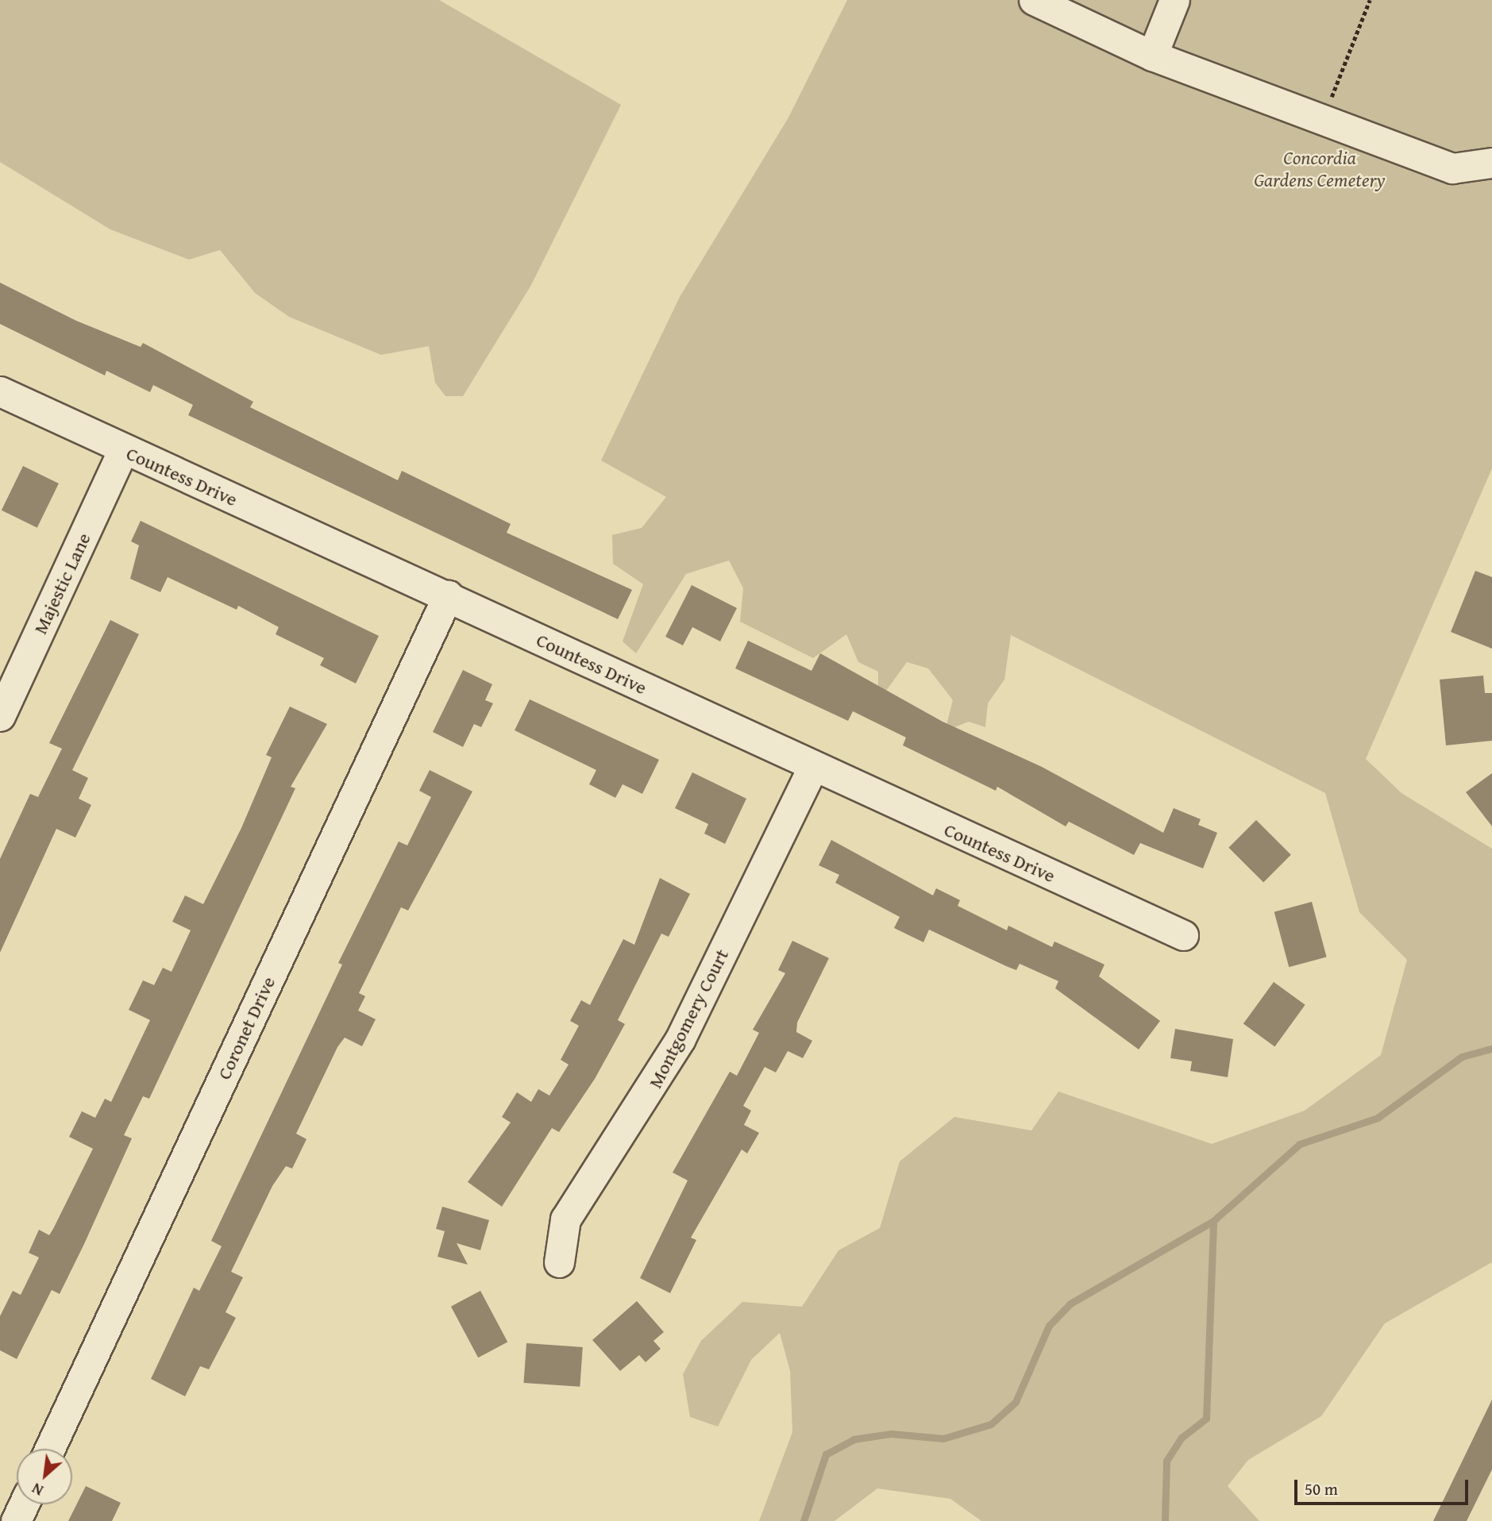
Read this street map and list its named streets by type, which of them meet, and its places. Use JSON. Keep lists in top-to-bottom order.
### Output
{
  "streets": {
    "street": [
      "Countess Drive",
      "Majestic Lane",
      "Montgomery Court",
      "Coronet Drive"
    ]
  },
  "crossings": [
    ["Countess Drive", "Majestic Lane"],
    ["Countess Drive", "Montgomery Court"],
    ["Countess Drive", "Coronet Drive"]
  ],
  "parks": ["Concordia Gardens Cemetery"],
  "scale_bar": "50 m",
  "north": "bottom left"
}
